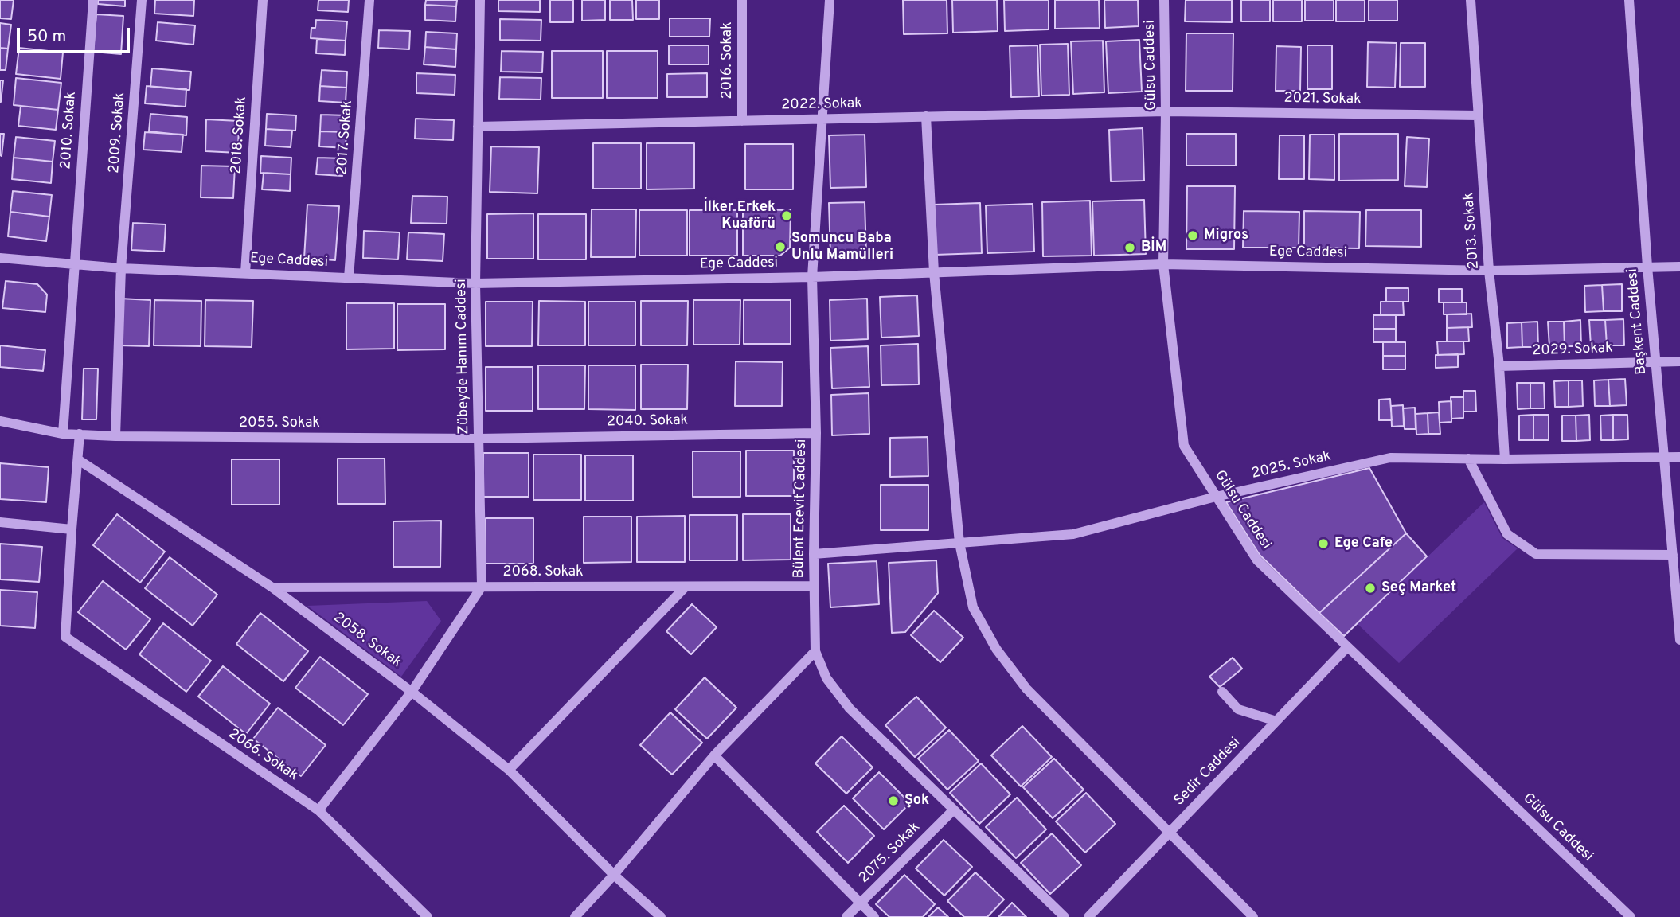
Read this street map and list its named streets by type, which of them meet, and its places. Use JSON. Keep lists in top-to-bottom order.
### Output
{
  "streets": {
    "street": [
      "2016. Sokak",
      "Gülsu Caddesi",
      "2021. Sokak",
      "2022. Sokak",
      "2010. Sokak",
      "2009. Sokak",
      "2018. Sokak",
      "2017. Sokak",
      "2013. Sokak",
      "Ege Caddesi",
      "Başkent Caddesi",
      "2029. Sokak",
      "Zübeyde Hanım Caddesi",
      "2040. Sokak",
      "2055. Sokak",
      "2025. Sokak",
      "Bülent Ecevit Caddesi",
      "2068. Sokak",
      "2058. Sokak",
      "2066. Sokak",
      "Sedir Caddesi",
      "2075. Sokak"
    ]
  },
  "crossings": [
    ["2016. Sokak", "2022. Sokak"],
    ["Gülsu Caddesi", "2021. Sokak"],
    ["Gülsu Caddesi", "2022. Sokak"],
    ["Gülsu Caddesi", "Ege Caddesi"],
    ["Gülsu Caddesi", "2025. Sokak"],
    ["Gülsu Caddesi", "Sedir Caddesi"],
    ["2021. Sokak", "2022. Sokak"],
    ["2021. Sokak", "2013. Sokak"],
    ["2022. Sokak", "Zübeyde Hanım Caddesi"],
    ["2022. Sokak", "Bülent Ecevit Caddesi"],
    ["2010. Sokak", "Ege Caddesi"],
    ["2010. Sokak", "2055. Sokak"],
    ["2009. Sokak", "Ege Caddesi"],
    ["2009. Sokak", "2055. Sokak"],
    ["2018. Sokak", "Ege Caddesi"],
    ["2017. Sokak", "Ege Caddesi"],
    ["2013. Sokak", "Ege Caddesi"],
    ["2013. Sokak", "2029. Sokak"],
    ["2013. Sokak", "2025. Sokak"],
    ["Ege Caddesi", "Başkent Caddesi"],
    ["Ege Caddesi", "Zübeyde Hanım Caddesi"],
    ["Ege Caddesi", "Bülent Ecevit Caddesi"],
    ["Başkent Caddesi", "2029. Sokak"],
    ["Başkent Caddesi", "2025. Sokak"],
    ["Zübeyde Hanım Caddesi", "2040. Sokak"],
    ["Zübeyde Hanım Caddesi", "2055. Sokak"],
    ["Zübeyde Hanım Caddesi", "2068. Sokak"],
    ["2040. Sokak", "2055. Sokak"],
    ["2040. Sokak", "Bülent Ecevit Caddesi"],
    ["2025. Sokak", "Bülent Ecevit Caddesi"],
    ["Bülent Ecevit Caddesi", "2068. Sokak"],
    ["Bülent Ecevit Caddesi", "2075. Sokak"],
    ["2068. Sokak", "2058. Sokak"]
  ],
  "places": [
    "İlker Erkek Kuaförü",
    "Migros",
    "Somuncu Baba Unlu Mamülleri",
    "BİM",
    "Ege Cafe",
    "Seç Market",
    "Şok"
  ],
  "scale_bar": "50 m"
}
